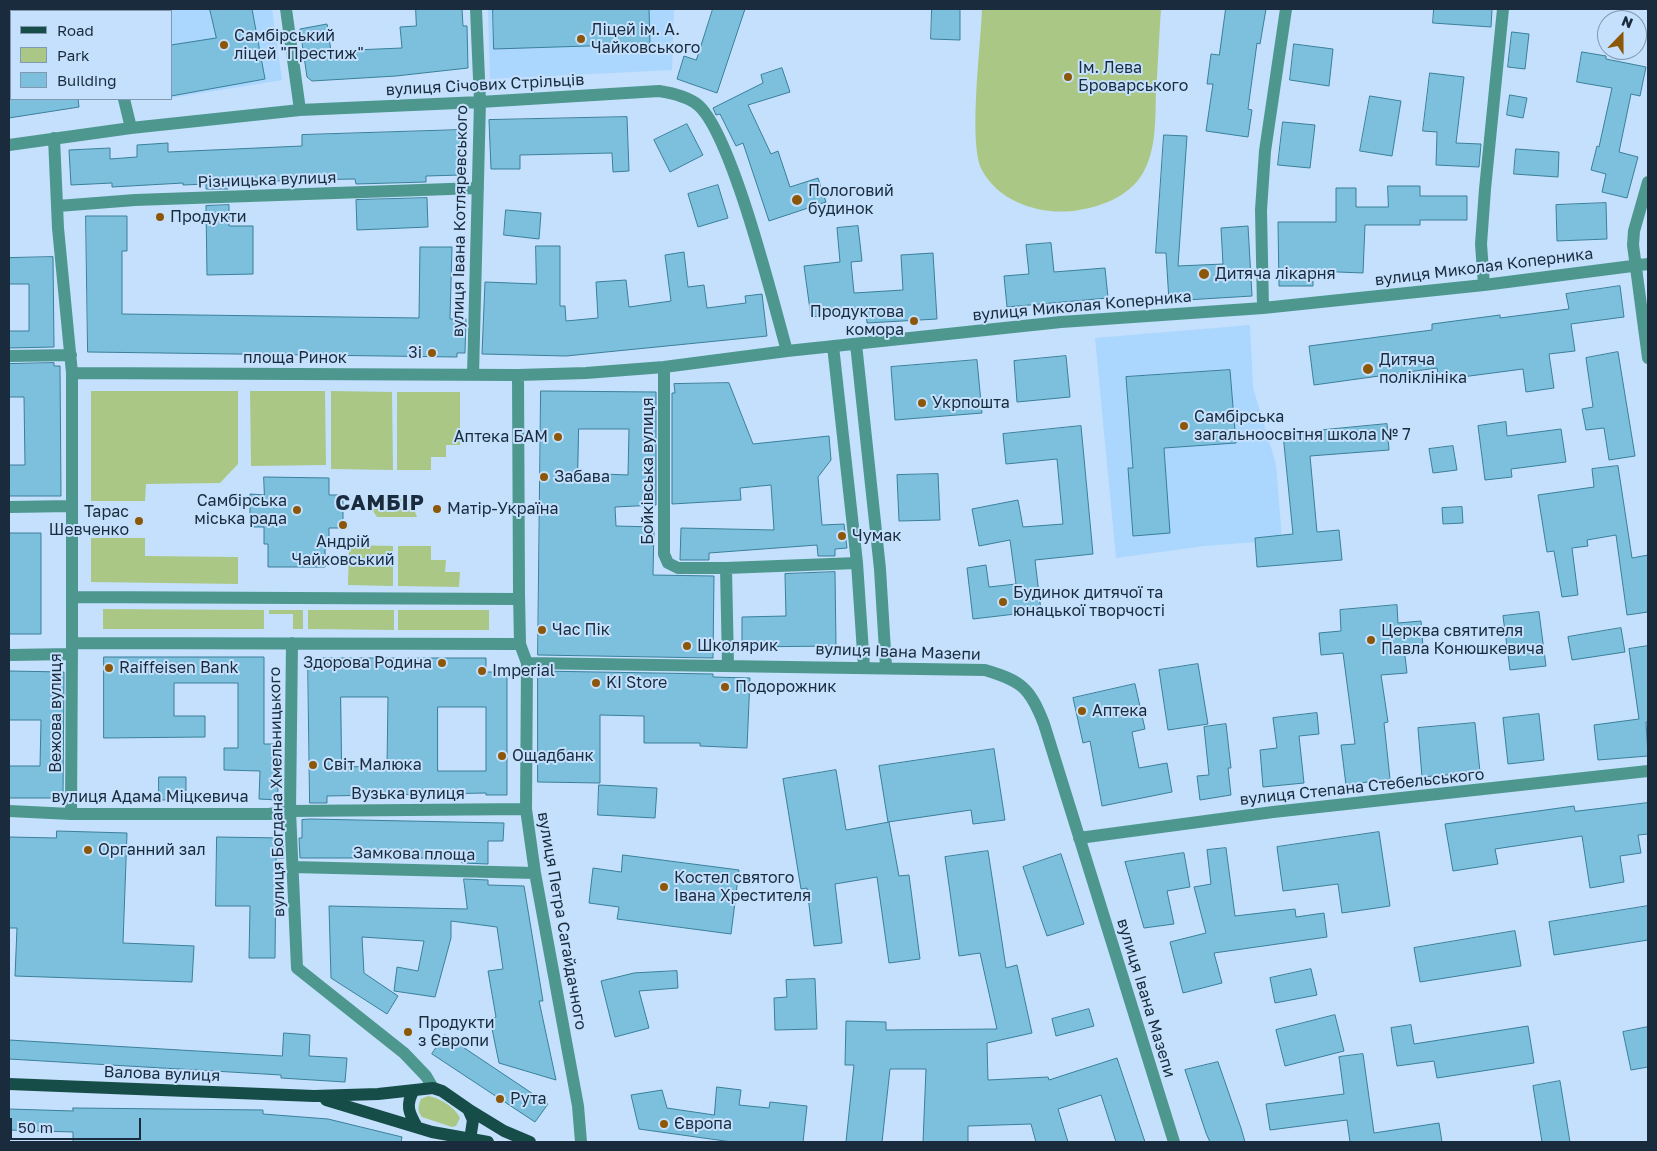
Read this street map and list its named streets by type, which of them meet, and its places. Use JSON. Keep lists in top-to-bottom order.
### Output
{
  "streets": {
    "main road": ["Валова вулиця"],
    "street": [
      "вулиця Січових Стрільців",
      "Різницька вулиця",
      "вулиця Івана Котляревського",
      "вулиця Миколая Коперника",
      "площа Ринок",
      "Бойківська вулиця",
      "вулиця Івана Мазепи",
      "Вежова вулиця",
      "вулиця Степана Стебельського",
      "вулиця Богдана Хмельницького",
      "Вузька вулиця",
      "вулиця Адама Міцкевича",
      "Замкова площа",
      "вулиця Петра Сагайдачного"
    ]
  },
  "crossings": [
    ["вулиця Січових Стрільців", "вулиця Івана Котляревського"],
    ["вулиця Січових Стрільців", "вулиця Миколая Коперника"],
    ["Різницька вулиця", "вулиця Івана Котляревського"],
    ["вулиця Івана Котляревського", "площа Ринок"],
    ["вулиця Миколая Коперника", "площа Ринок"],
    ["вулиця Миколая Коперника", "Бойківська вулиця"],
    ["вулиця Івана Мазепи", "вулиця Степана Стебельського"],
    ["вулиця Івана Мазепи", "вулиця Петра Сагайдачного"],
    ["Вежова вулиця", "вулиця Адама Міцкевича"],
    ["вулиця Богдана Хмельницького", "Вузька вулиця"],
    ["вулиця Богдана Хмельницького", "вулиця Адама Міцкевича"],
    ["вулиця Богдана Хмельницького", "Замкова площа"],
    ["вулиця Богдана Хмельницького", "Валова вулиця"],
    ["Вузька вулиця", "вулиця Адама Міцкевича"],
    ["Вузька вулиця", "вулиця Петра Сагайдачного"],
    ["Замкова площа", "вулиця Петра Сагайдачного"]
  ],
  "districts": ["САМБІР"],
  "places": [
    "Ліцей ім. А. Чайковського",
    "Самбірський ліцей \"Престиж\"",
    "Ім. Лева Броварського",
    "Пологовий будинок",
    "Продукти",
    "Дитяча лікарня",
    "Продуктова комора",
    "3і",
    "Дитяча поліклініка",
    "Укрпошта",
    "Самбірська загальноосвітня школа № 7",
    "Аптека БАМ",
    "Забава",
    "Матір-Україна",
    "Самбірська міська рада",
    "Тарас Шевченко",
    "Андрій Чайковський",
    "Чумак",
    "Будинок дитячої та юнацької творчості",
    "Час Пік",
    "Церква святителя Павла Конюшкевича",
    "Школярик",
    "Здорова Родина",
    "Raiffeisen Bank",
    "Imperial",
    "KI Store",
    "Подорожник",
    "Аптека",
    "Ощадбанк",
    "Світ Малюка",
    "Органний зал",
    "Костел святого Івана Хрестителя",
    "Продукти з Європи",
    "Рута",
    "Європа"
  ],
  "legend": ["Road", "Park", "Building"],
  "scale_bar": "50 m",
  "north": "top"
}
